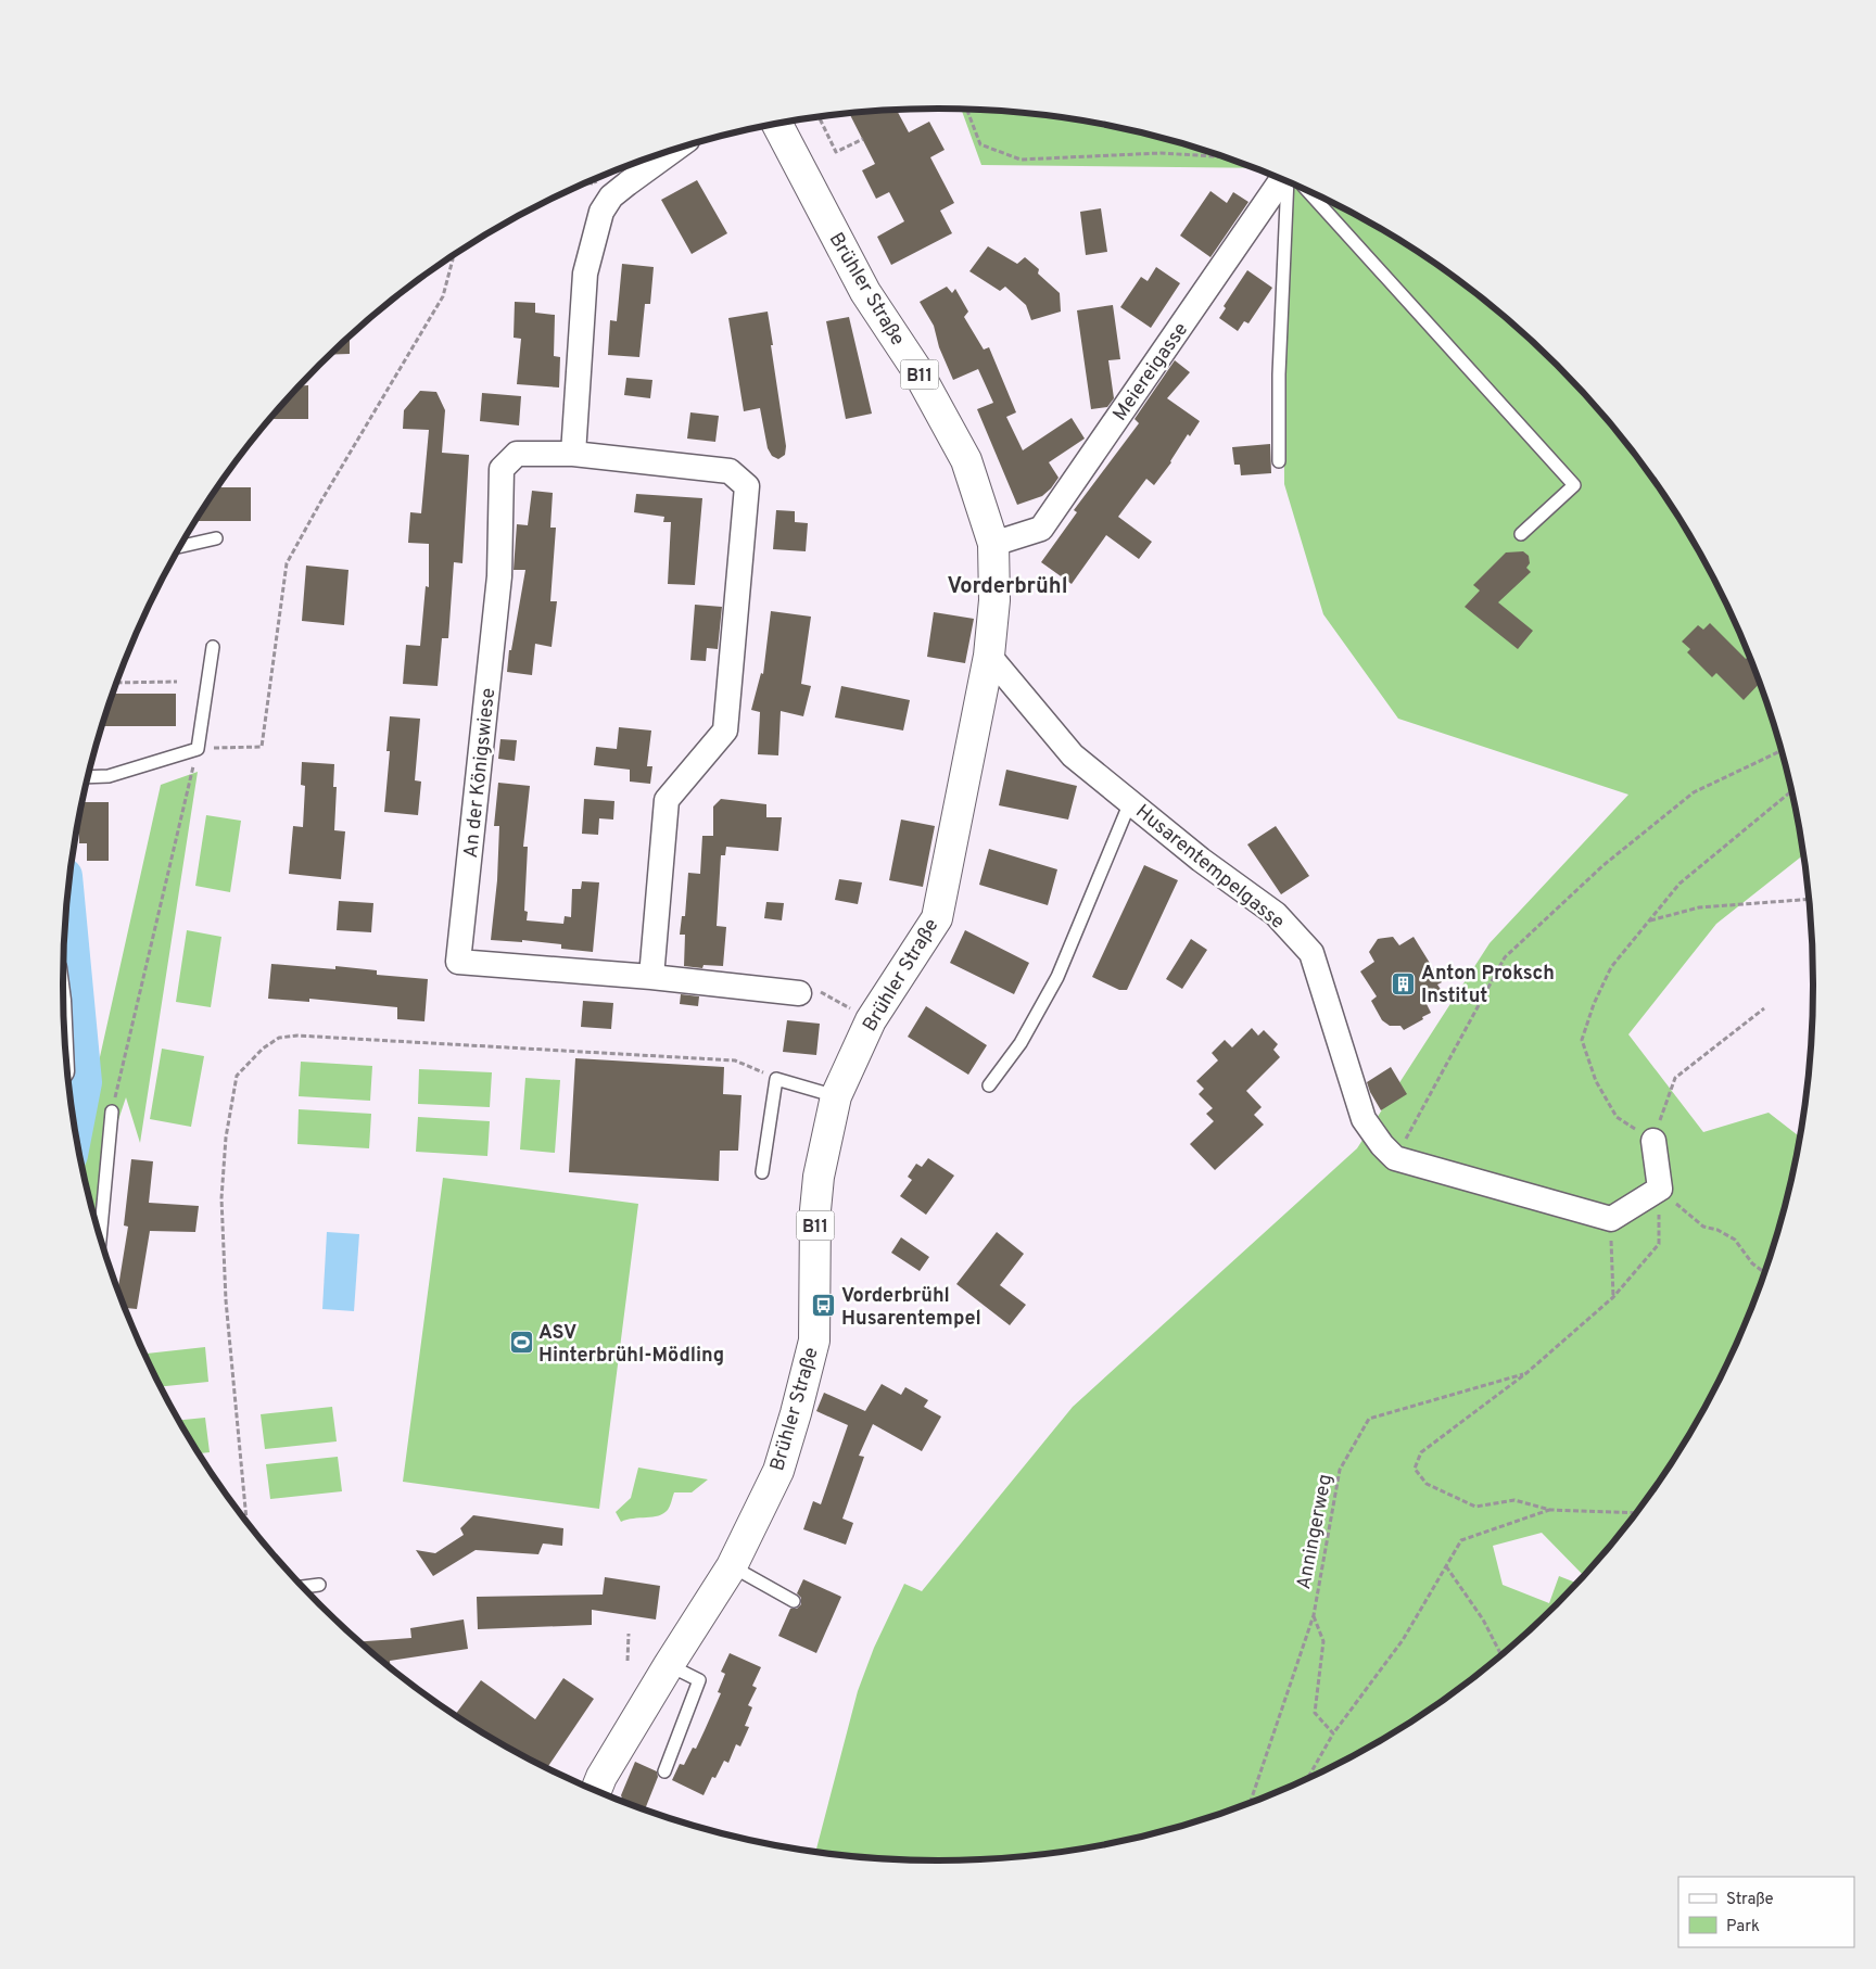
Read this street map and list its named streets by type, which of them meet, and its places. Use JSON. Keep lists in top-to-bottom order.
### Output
{
  "streets": {
    "main road": ["Brühler Straße", "B11"],
    "street": ["Meiereigasse", "An der Königswiese", "Husarentempelgasse"],
    "path": ["Anningerweg"]
  },
  "crossings": [
    ["Brühler Straße", "Meiereigasse"],
    ["Brühler Straße", "Husarentempelgasse"]
  ],
  "districts": ["Vorderbrühl"],
  "places": {
    "building": ["Anton Proksch Institut"],
    "bus stop": ["Vorderbrühl Husarentempel"],
    "sports": ["ASV Hinterbrühl-Mödling"]
  },
  "legend": ["Straße", "Park"]
}
